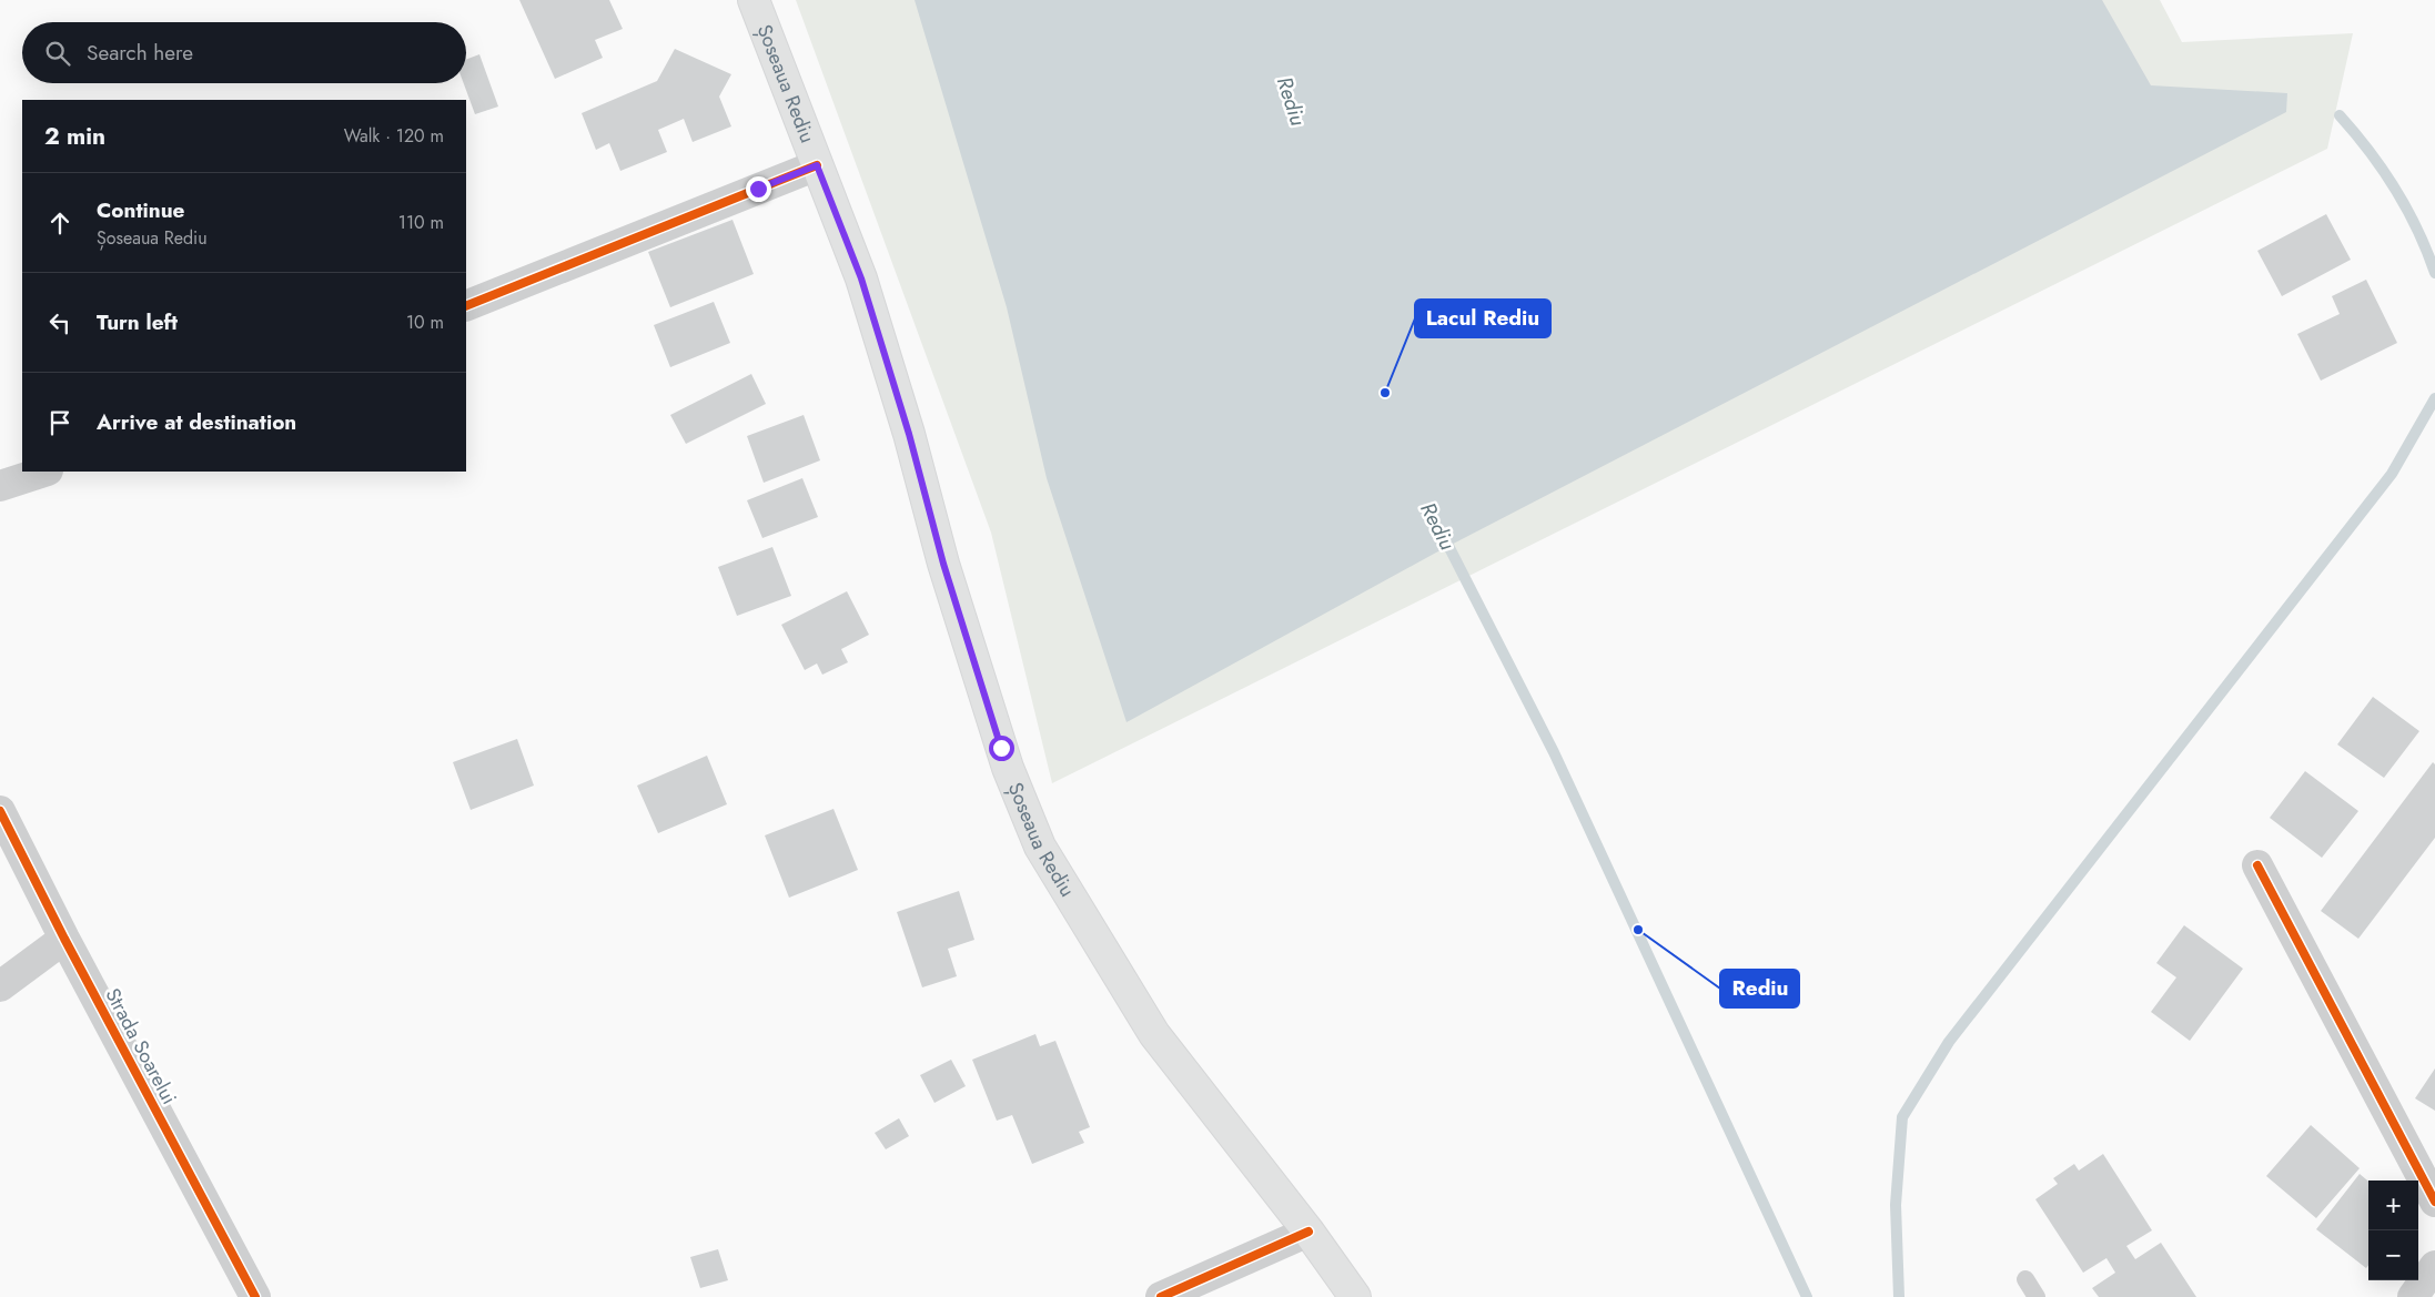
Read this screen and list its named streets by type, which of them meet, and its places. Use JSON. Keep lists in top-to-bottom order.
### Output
{
  "streets": {
    "main road": ["Șoseaua Rediu"],
    "street": ["Strada Soarelui"]
  },
  "water": ["Rediu"],
  "places": ["Lacul Rediu", "Rediu"],
  "page": {
    "search": "Search here",
    "heading": ["2 min", "Walk · 120 m"],
    "list": [
      ["Continue", "Șoseaua Rediu", "110 m"],
      ["Turn left", "10 m"],
      "Arrive at destination"
    ],
    "map_buttons": ["+", "−"]
  }
}
